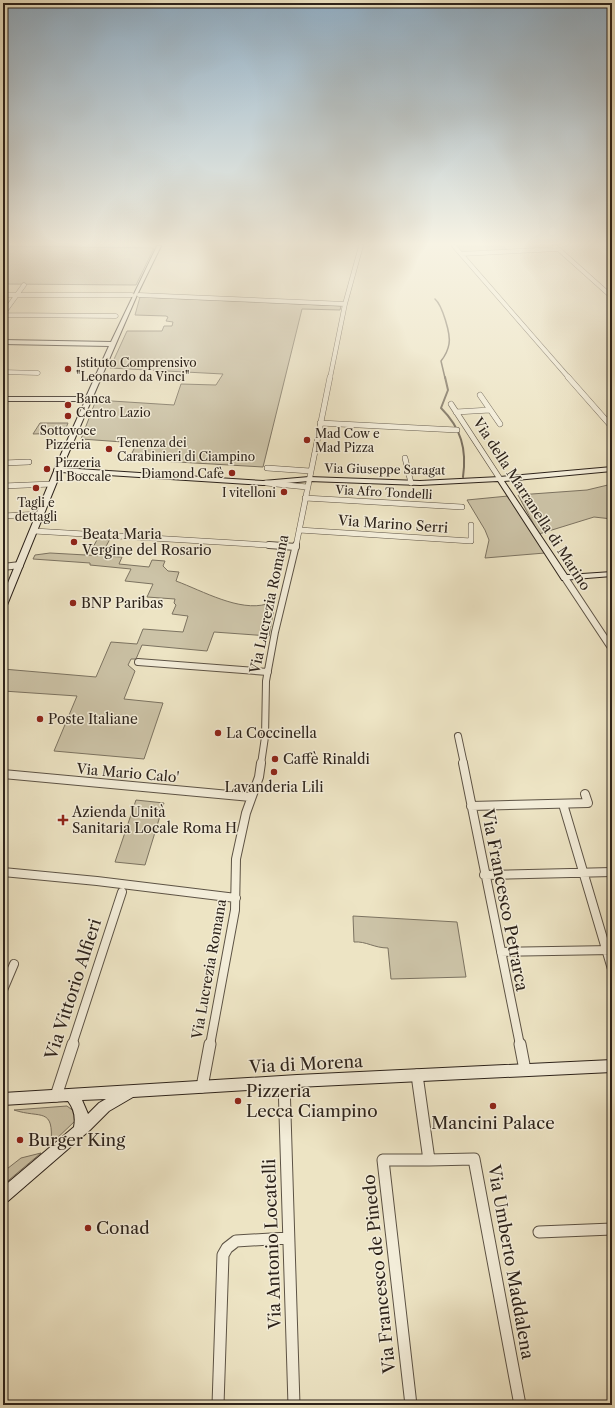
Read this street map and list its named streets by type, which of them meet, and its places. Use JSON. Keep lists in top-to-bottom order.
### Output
{
  "streets": {
    "street": [
      "Via Giuseppe Saragat",
      "Via Afro Tondelli",
      "Via della Marranella di Marino",
      "Via Marino Serri",
      "Via Lucrezia Romana",
      "Via Mario Calo'",
      "Via Francesco Petrarca",
      "Via Vittorio Alfieri",
      "Via di Morena",
      "Via Antonio Locatelli",
      "Via Umberto Maddalena",
      "Via Francesco de Pinedo"
    ]
  },
  "crossings": [
    ["Via Giuseppe Saragat", "Via della Marranella di Marino"],
    ["Via Giuseppe Saragat", "Via Lucrezia Romana"],
    ["Via Afro Tondelli", "Via Lucrezia Romana"],
    ["Via Marino Serri", "Via Lucrezia Romana"],
    ["Via Lucrezia Romana", "Via Mario Calo'"],
    ["Via Lucrezia Romana", "Via di Morena"],
    ["Via Francesco Petrarca", "Via di Morena"],
    ["Via Vittorio Alfieri", "Via di Morena"],
    ["Via di Morena", "Via Antonio Locatelli"],
    ["Via Umberto Maddalena", "Via Francesco de Pinedo"]
  ],
  "places": {
    "other": [
      "Istituto Comprensivo \"Leonardo da Vinci\"",
      "Banca Centro Lazio",
      "Sottovoce Pizzeria",
      "Mad Cow e Mad Pizza",
      "Tenenza dei Carabinieri di Ciampino",
      "Pizzeria Il Boccale",
      "Diamond Cafè",
      "Tagli e dettagli",
      "I vitelloni",
      "Beata Maria Vergine del Rosario",
      "BNP Paribas",
      "Poste Italiane",
      "La Coccinella",
      "Caffè Rinaldi",
      "Lavanderia Lili",
      "Pizzeria Lecca Ciampino",
      "Mancini Palace",
      "Burger King",
      "Conad"
    ],
    "health": ["Azienda Unità Sanitaria Locale Roma H"]
  }
}
